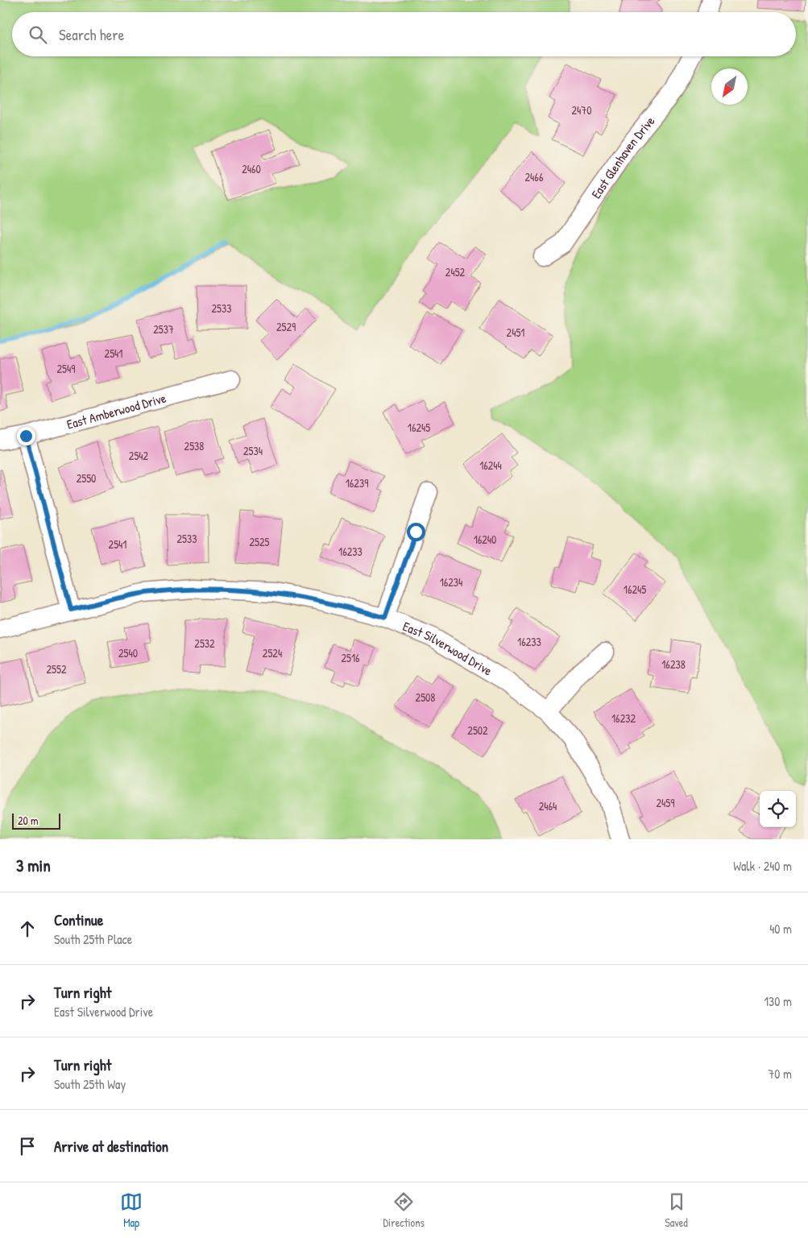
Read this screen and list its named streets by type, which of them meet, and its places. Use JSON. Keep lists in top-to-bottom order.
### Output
{
  "streets": {
    "street": ["East Glenhaven Drive", "East Amberwood Drive", "East Silverwood Drive"]
  },
  "house_numbers": [
    "2470",
    "2460",
    "2466",
    "2452",
    "2533",
    "2529",
    "2537",
    "2451",
    "2541",
    "2549",
    "16245",
    "2538",
    "2534",
    "2542",
    "16244",
    "2550",
    "16239",
    "2533",
    "16240",
    "2525",
    "2541",
    "16233",
    "16234",
    "16245",
    "16233",
    "2532",
    "2540",
    "2524",
    "2516",
    "16238",
    "2552",
    "2508",
    "16232",
    "2502",
    "2459",
    "2464"
  ],
  "scale_bar": "20 m",
  "north": "bottom left",
  "page": {
    "search": "Search here",
    "scale": "20 m",
    "heading": ["3 min", "Walk · 240 m"],
    "list": [
      ["Continue", "South 25th Place", "40 m"],
      ["Turn right", "East Silverwood Drive", "130 m"],
      ["Turn right", "South 25th Way", "70 m"],
      "Arrive at destination"
    ],
    "nav": ["Map", "Directions", "Saved"]
  }
}
